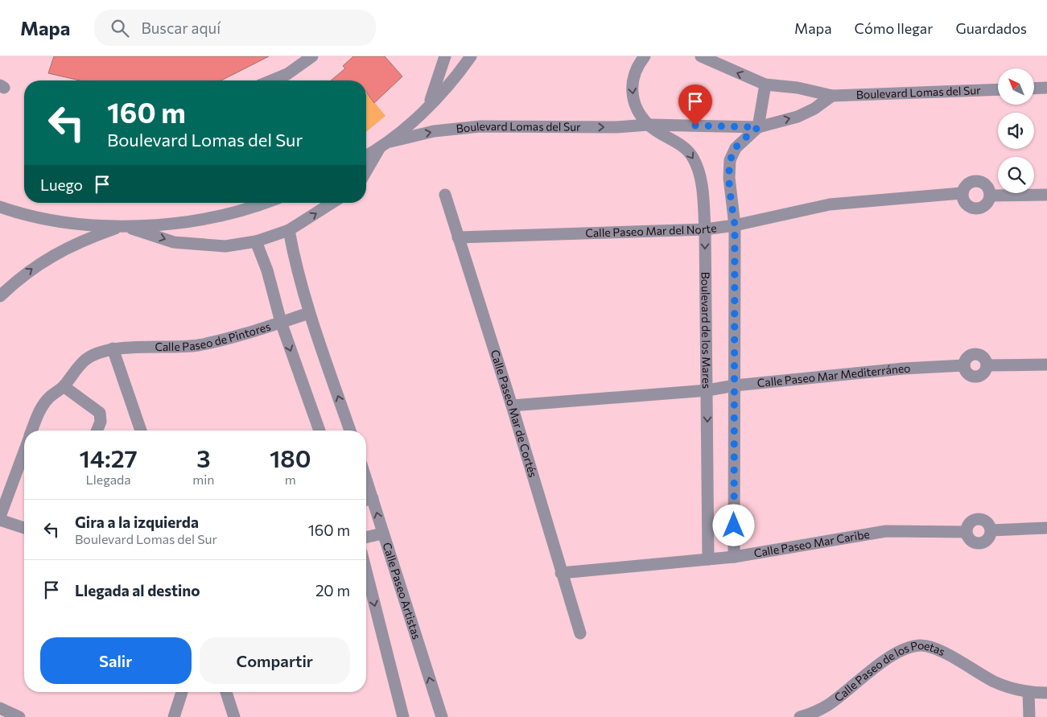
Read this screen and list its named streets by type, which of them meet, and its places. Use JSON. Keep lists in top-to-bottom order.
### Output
{
  "streets": {
    "street": [
      "Boulevard Lomas del Sur",
      "Calle Paseo Mar del Norte",
      "Boulevard de los Mares",
      "Calle Paseo de Pintores",
      "Calle Paseo Mar Mediterráneo",
      "Calle Paseo Mar de Cortés",
      "Calle Paseo Mar Caribe",
      "Calle Paseo Artistas",
      "Calle Paseo de los Poetas"
    ]
  },
  "crossings": [
    ["Boulevard Lomas del Sur", "Boulevard de los Mares"],
    ["Calle Paseo Mar del Norte", "Boulevard de los Mares"],
    ["Calle Paseo Mar del Norte", "Calle Paseo Mar de Cortés"],
    ["Boulevard de los Mares", "Calle Paseo Mar Mediterráneo"],
    ["Boulevard de los Mares", "Calle Paseo Mar Caribe"],
    ["Calle Paseo Mar Mediterráneo", "Calle Paseo Mar de Cortés"],
    ["Calle Paseo Mar de Cortés", "Calle Paseo Mar Caribe"]
  ],
  "north": "top left",
  "page": {
    "header": "Mapa",
    "search": "Buscar aquí",
    "nav": ["Mapa", "Cómo llegar", "Guardados"],
    "turn": ["160 m", "Boulevard Lomas del Sur"],
    "then": "Luego",
    "eta": [
      "14:27",
      "Llegada",
      "3",
      "min",
      "180",
      "m"
    ],
    "list": [
      {
        "name": "Gira a la izquierda",
        "note": "Boulevard Lomas del Sur",
        "value": "160 m"
      },
      {
        "name": "Llegada al destino",
        "value": "20 m"
      }
    ],
    "buttons": ["Salir", "Compartir"]
  }
}
